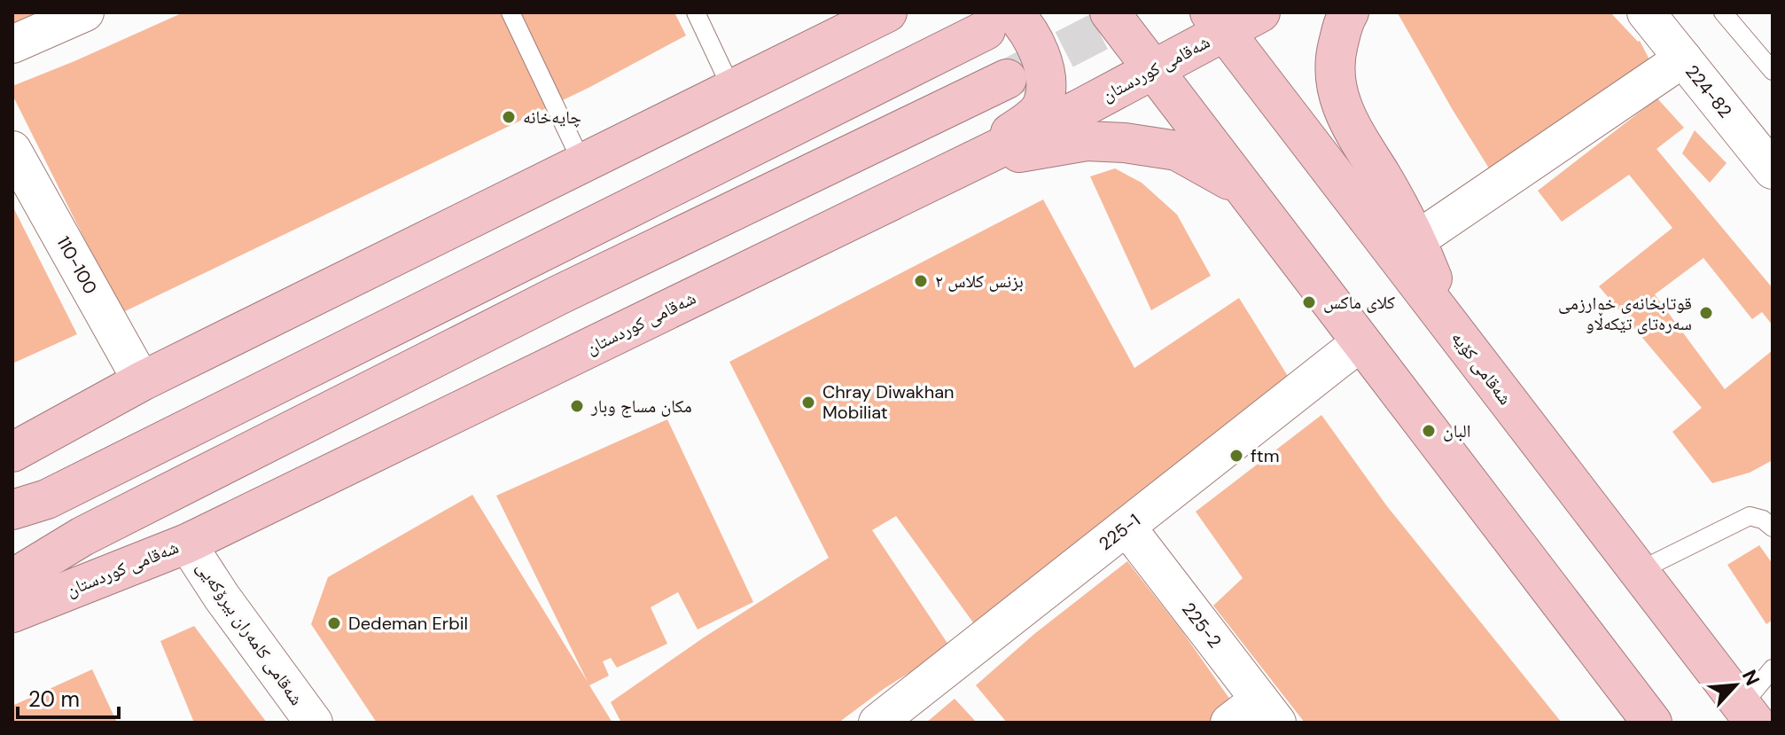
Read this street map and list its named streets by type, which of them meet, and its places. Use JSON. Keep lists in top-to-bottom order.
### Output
{
  "streets": {
    "highway": ["شەقامی کوردستان", "شەقامی کۆیە"],
    "street": [
      "224-82",
      "110-100",
      "225-1",
      "225-2",
      "شه‌قامی كامەران بیرۆكەیی"
    ]
  },
  "crossings": [
    ["شەقامی کوردستان", "شەقامی کۆیە"],
    ["شەقامی کوردستان", "شه‌قامی كامەران بیرۆكەیی"],
    ["225-1", "225-2"]
  ],
  "places": [
    "چایەخانە",
    "بزنس کلاس ٢",
    "كلای ماكس",
    "قوتابخانەی خوارزمی سەرەتای تێکەڵاو",
    "Chray Diwakhan Mobiliat",
    "مكان مساج وبار",
    "البان",
    "ftm",
    "Dedeman Erbil"
  ],
  "scale_bar": "20 m",
  "north": "top right"
}
